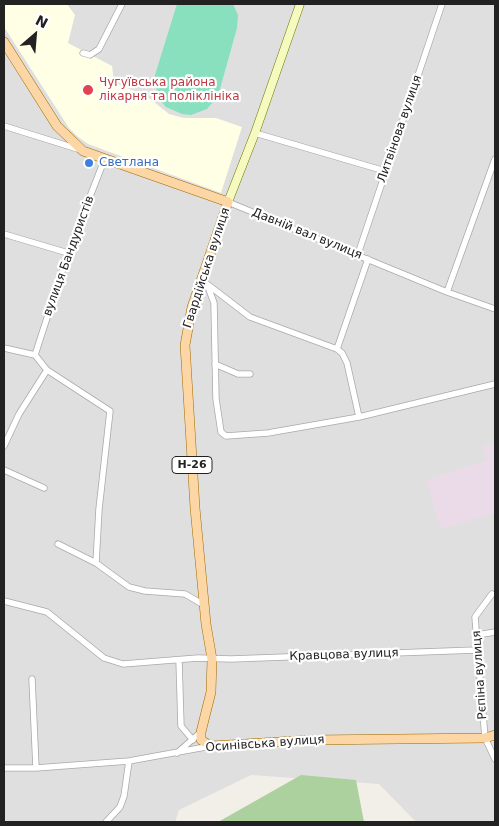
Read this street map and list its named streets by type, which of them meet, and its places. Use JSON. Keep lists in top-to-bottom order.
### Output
{
  "streets": {
    "main road": [
      "Давній вал вулиця",
      "Гвардійська вулиця",
      "Н-26",
      "Осинівська вулиця"
    ],
    "street": [
      "Литвінова вулиця",
      "вулиця Бандуристів",
      "Кравцова вулиця",
      "Рєпіна вулиця"
    ]
  },
  "crossings": [
    ["Литвінова вулиця", "Давній вал вулиця"],
    ["Давній вал вулиця", "вулиця Бандуристів"],
    ["Давній вал вулиця", "Гвардійська вулиця"],
    ["Гвардійська вулиця", "Кравцова вулиця"],
    ["Кравцова вулиця", "Рєпіна вулиця"],
    ["Рєпіна вулиця", "Осинівська вулиця"]
  ],
  "places": ["Чугуївська района лікарня та поліклініка", "Светлана"],
  "north": "top right"
}
